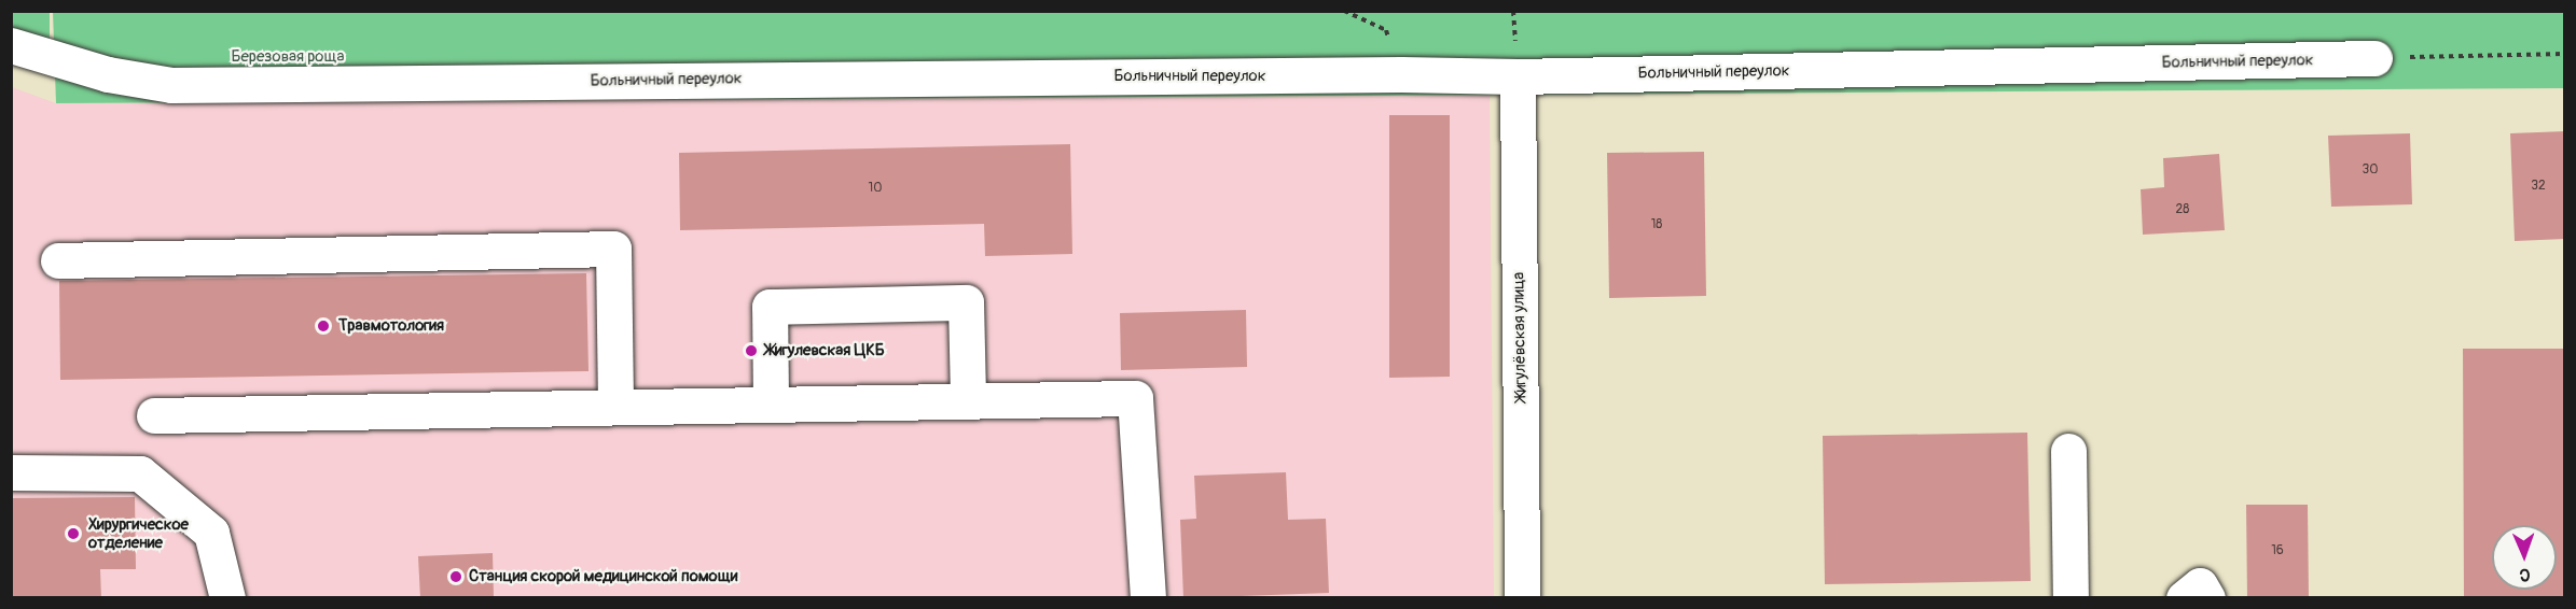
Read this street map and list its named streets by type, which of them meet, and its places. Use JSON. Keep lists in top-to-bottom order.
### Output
{
  "streets": {
    "street": ["Больничный переулок", "Жигулёвская улица"]
  },
  "crossings": [
    ["Больничный переулок", "Жигулёвская улица"]
  ],
  "parks": ["Березовая роща"],
  "places": [
    "Травмотология",
    "Жигулевская ЦКБ",
    "Хирургическое отделение",
    "Станция скорой медицинской помощи"
  ],
  "house_numbers": [
    "30",
    "32",
    "10",
    "28",
    "18",
    "16"
  ],
  "north": "bottom"
}
